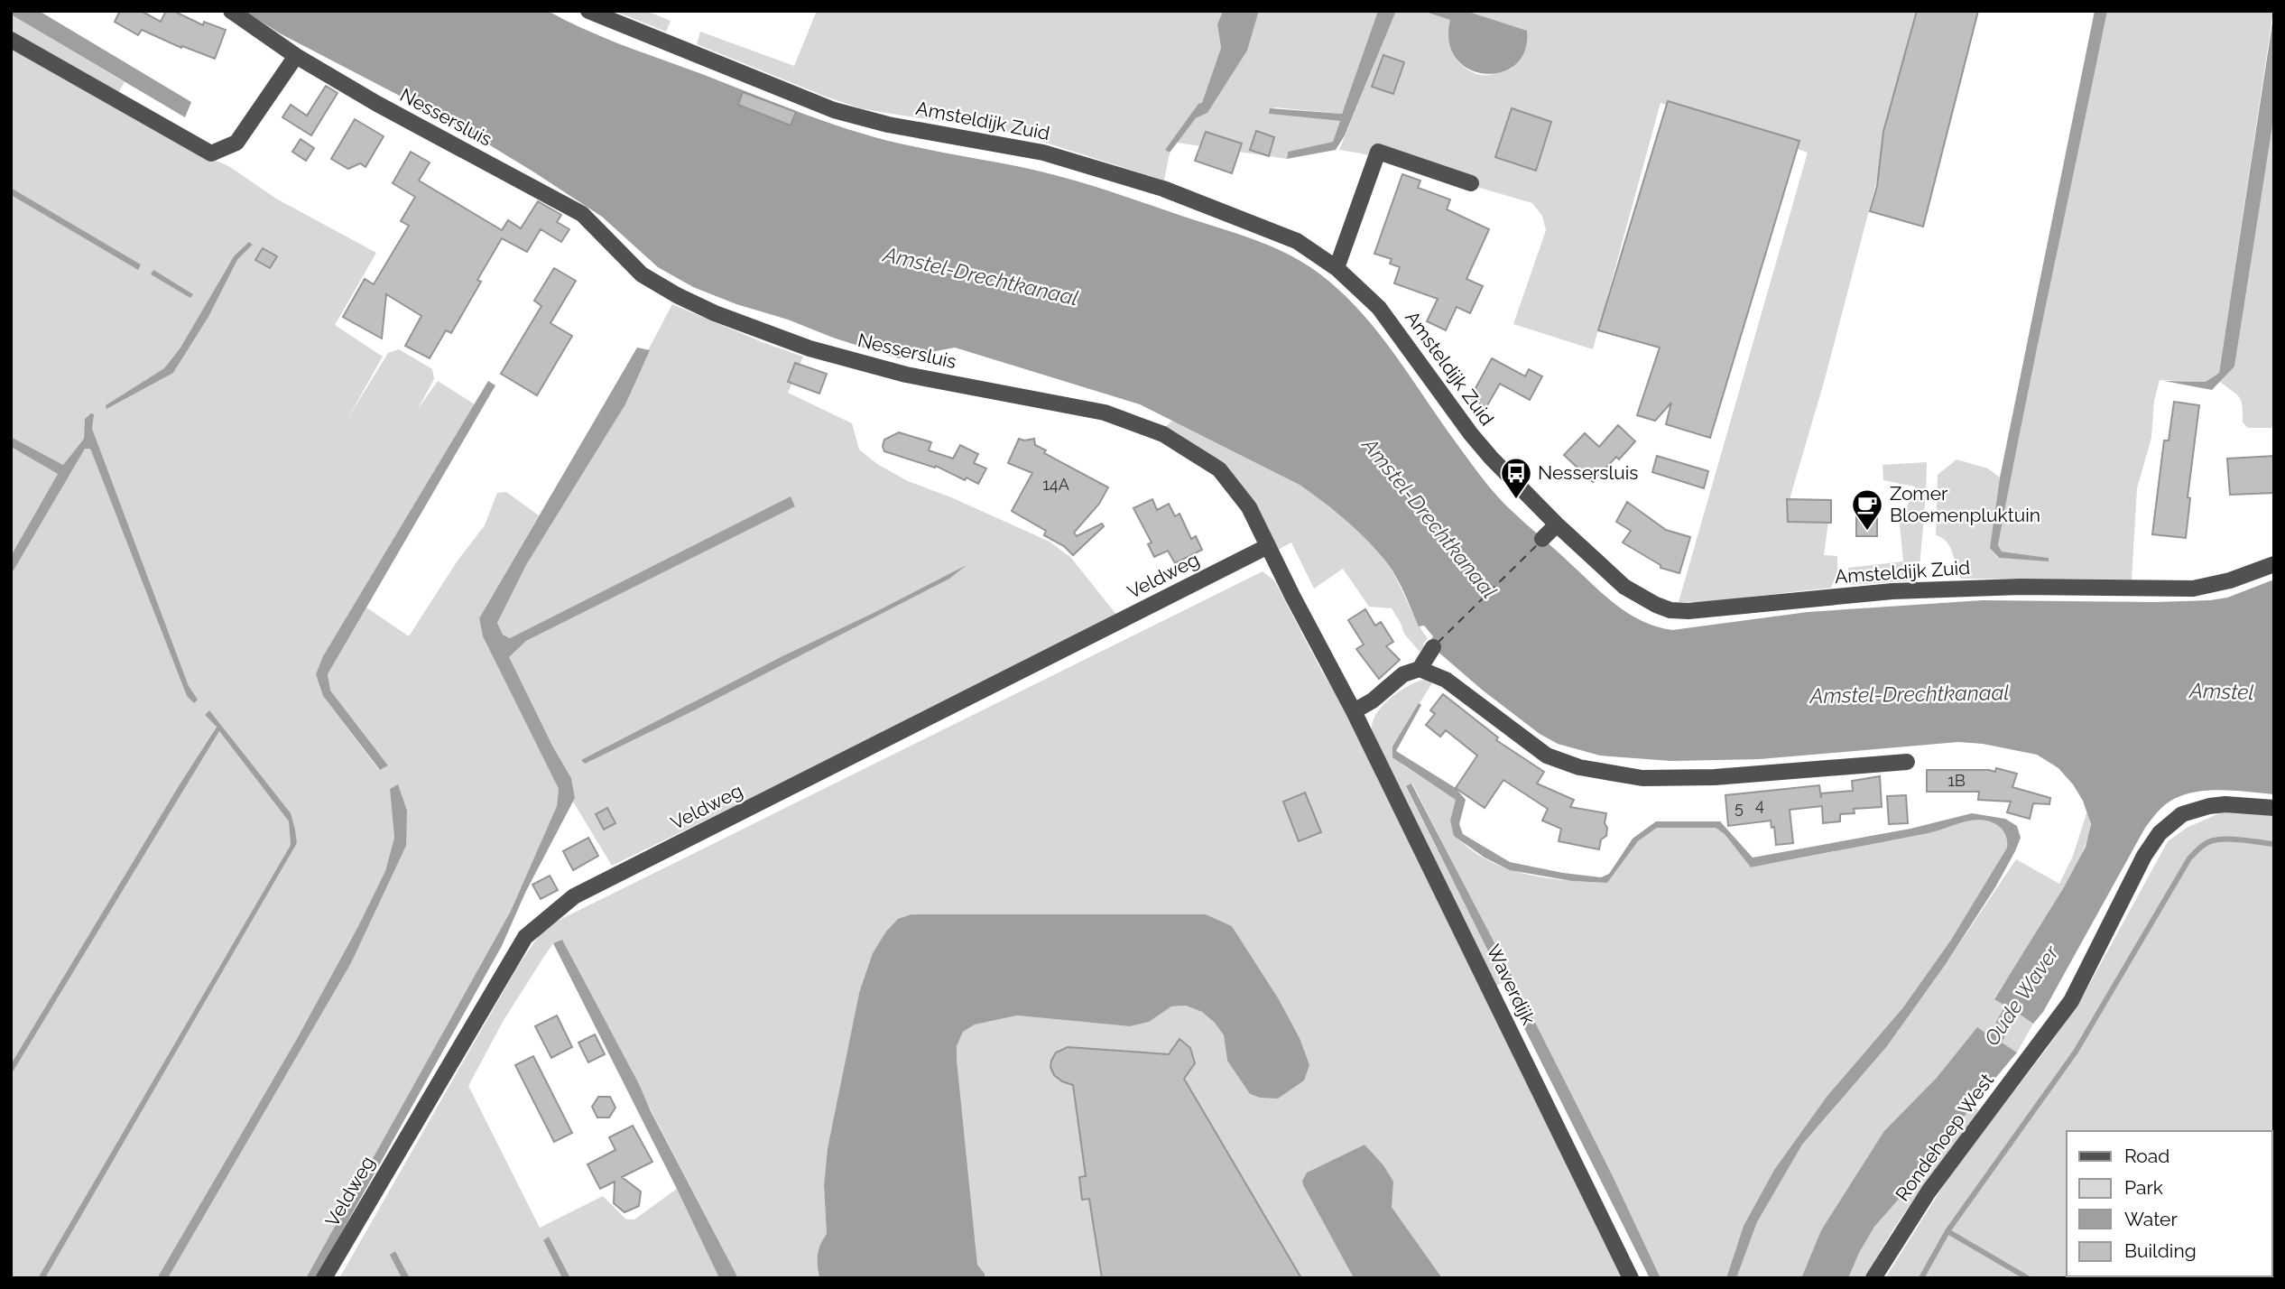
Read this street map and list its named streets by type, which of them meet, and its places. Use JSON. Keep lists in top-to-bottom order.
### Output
{
  "streets": {
    "street": [
      "Nessersluis",
      "Amsteldijk Zuid",
      "Veldweg",
      "Waverdijk",
      "Rondehoep West"
    ]
  },
  "crossings": [
    ["Nessersluis", "Veldweg"],
    ["Nessersluis", "Waverdijk"]
  ],
  "water": ["Amstel-Drechtkanaal", "Amstel", "Oude Waver"],
  "places": {
    "bus stop": ["Nessersluis"],
    "cafe": ["Zomer Bloemenpluktuin"]
  },
  "house_numbers": [
    "14A",
    "1B",
    "4",
    "5"
  ],
  "legend": [
    "Road",
    "Park",
    "Water",
    "Building"
  ]
}
